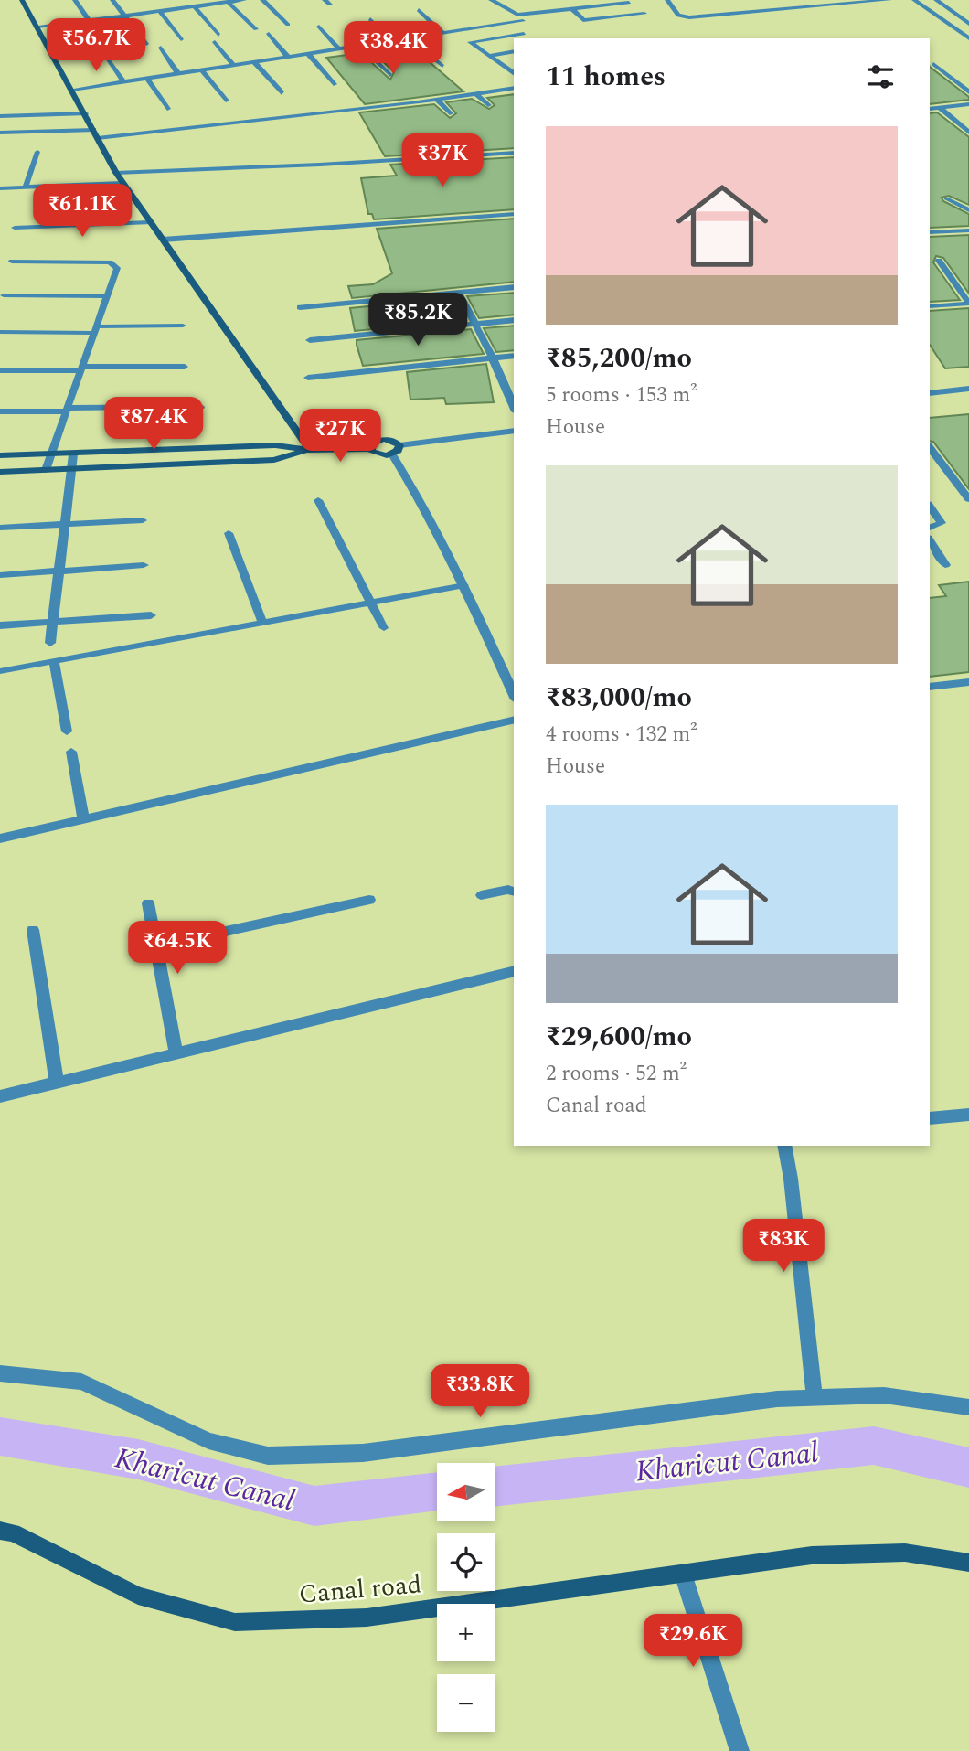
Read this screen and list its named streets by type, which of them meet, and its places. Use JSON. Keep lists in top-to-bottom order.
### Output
{
  "streets": {
    "street": ["Canal road"]
  },
  "water": ["Kharicut Canal"],
  "north": "left",
  "page": {
    "price": [
      "₹56.7K",
      "₹38.4K",
      "₹37K",
      "₹61.1K",
      "₹85.2K",
      "₹87.4K",
      "₹27K",
      "₹64.5K",
      "₹83K",
      "₹33.8K",
      "₹29.6K"
    ],
    "heading": "11 homes",
    "list": [
      {
        "name": "₹85,200/mo",
        "note": "5 rooms · 153 m² · House"
      },
      {
        "name": "₹83,000/mo",
        "note": "4 rooms · 132 m² · House"
      },
      {
        "name": "₹29,600/mo",
        "note": "2 rooms · 52 m² · Canal road"
      }
    ],
    "map_buttons": ["+", "−"]
  }
}
